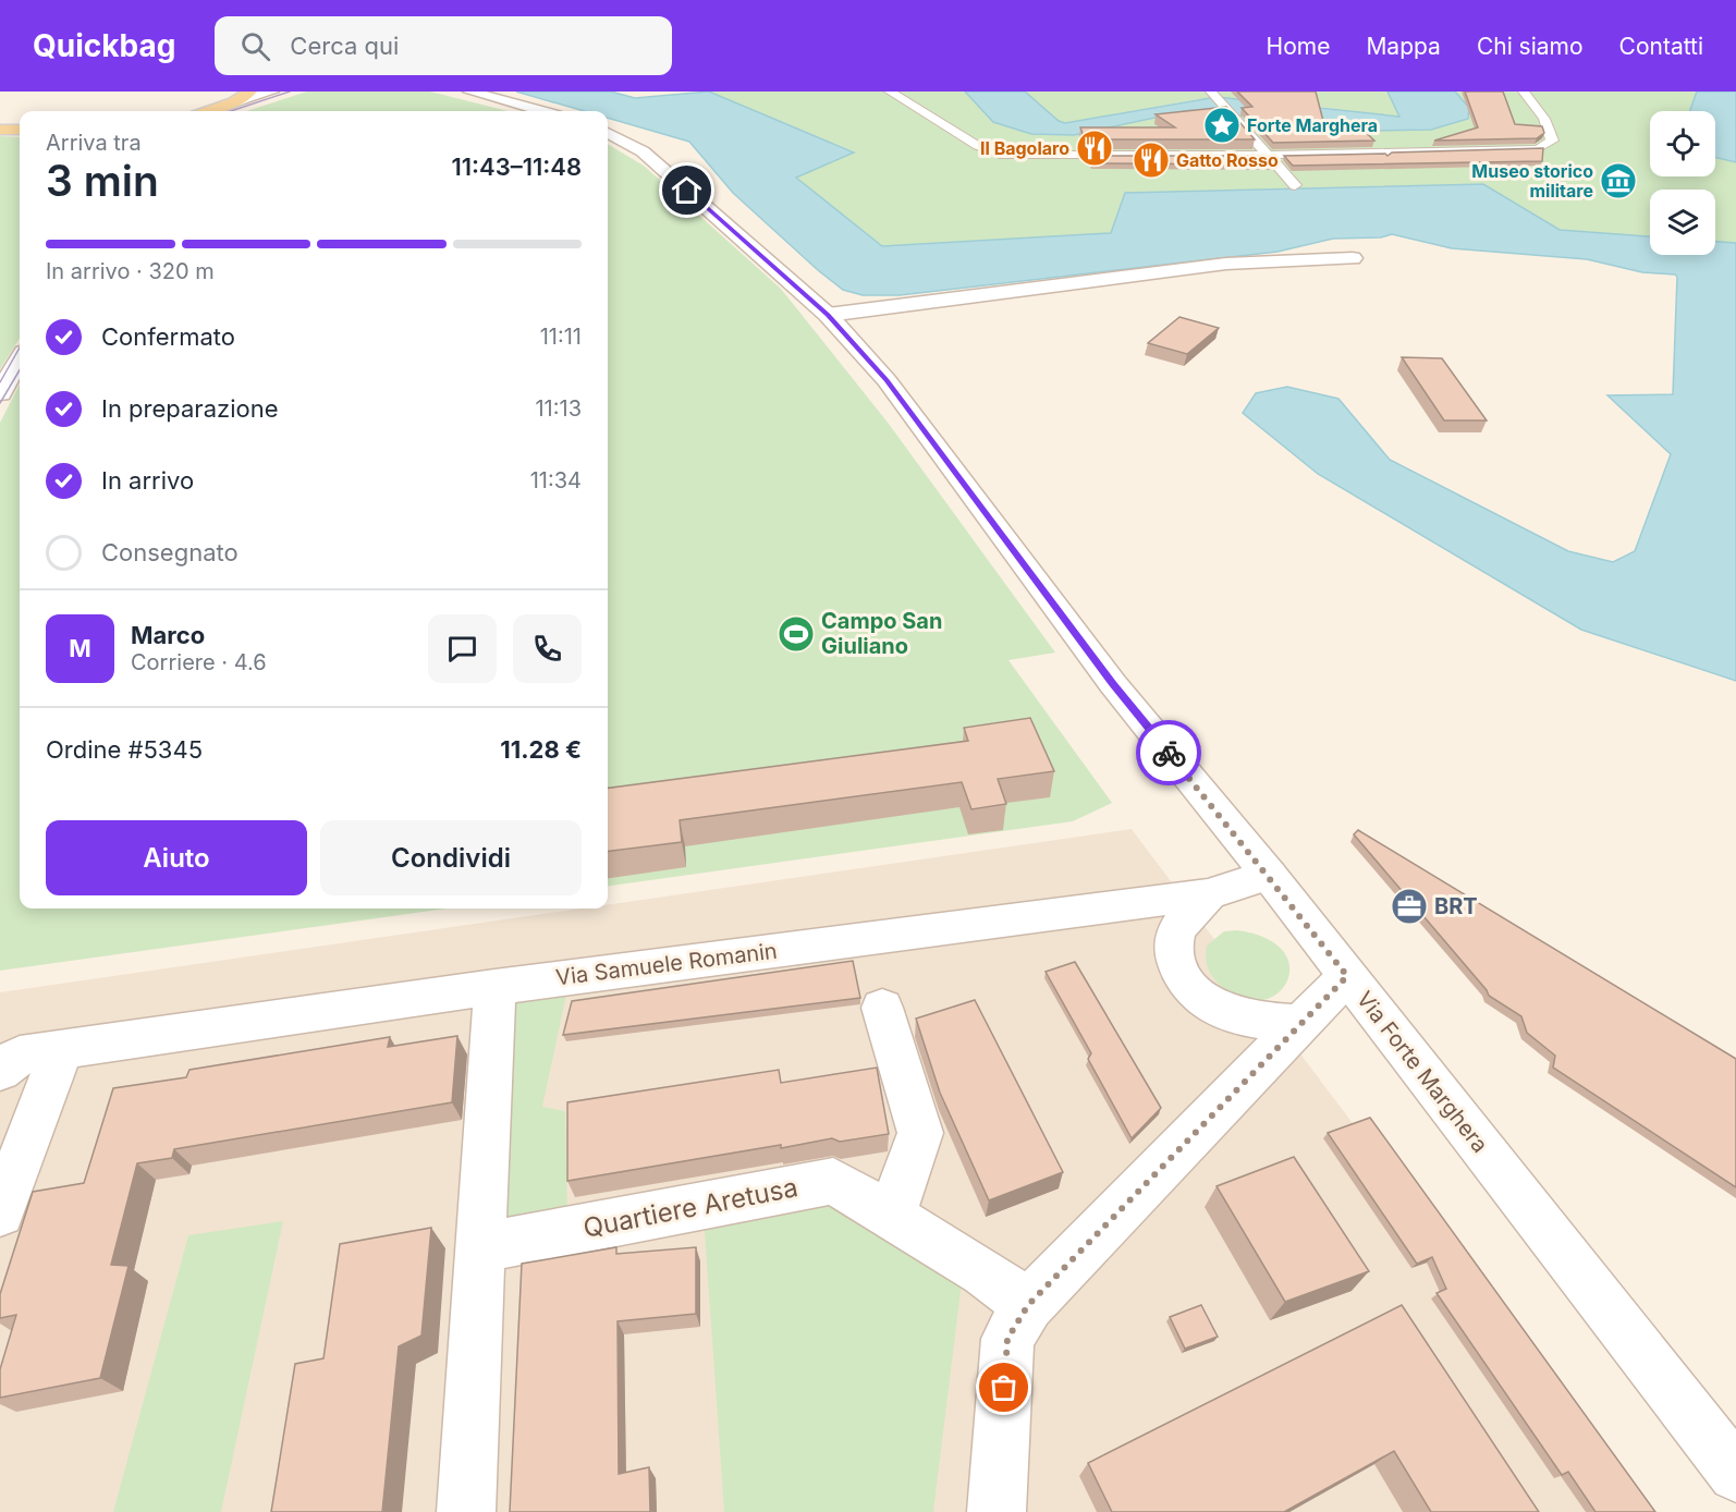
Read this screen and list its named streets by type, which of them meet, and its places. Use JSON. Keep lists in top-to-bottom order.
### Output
{
  "streets": {
    "street": ["Via Samuele Romanin", "Via Forte Marghera", "Quartiere Aretusa"]
  },
  "crossings": [
    ["Via Samuele Romanin", "Via Forte Marghera"]
  ],
  "places": {
    "place": ["Forte Marghera"],
    "restaurant": ["Il Bagolaro", "Gatto Rosso"],
    "museum": ["Museo storico militare"],
    "sports": ["Campo San Giuliano"],
    "office": ["BRT"]
  },
  "page": {
    "header": "Quickbag",
    "search": "Cerca qui",
    "nav": [
      "Home",
      "Mappa",
      "Chi siamo",
      "Contatti"
    ],
    "heading": ["3 min", "Arriva tra", "11:43–11:48"],
    "panel": [
      "Marco",
      "Corriere · 4.6",
      "Ordine #5345",
      "11.28 €"
    ],
    "bar": "In arrivo · 320 m",
    "list": [
      ["Confermato", "11:11"],
      ["In preparazione", "11:13"],
      ["In arrivo", "11:34"],
      "Consegnato"
    ],
    "round": "M",
    "buttons": ["Aiuto", "Condividi"]
  }
}
